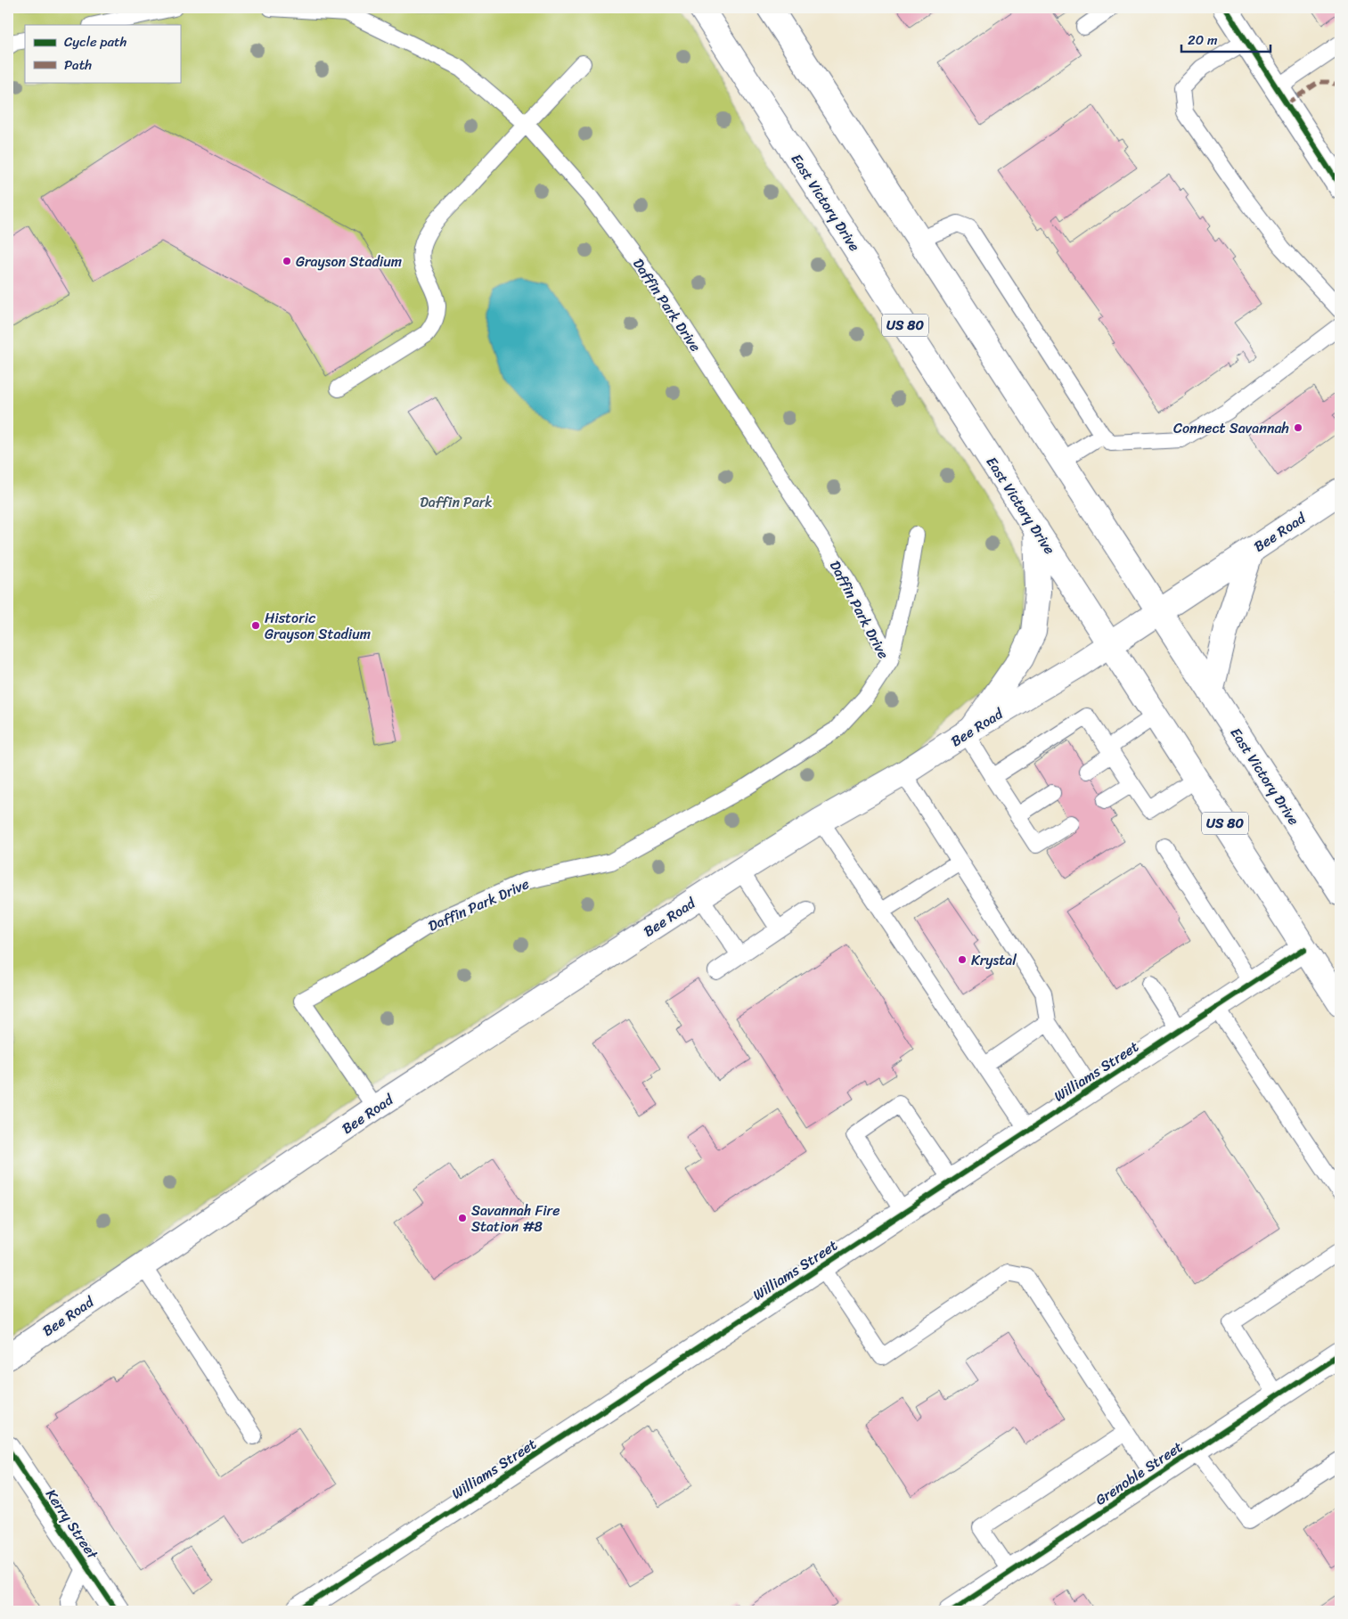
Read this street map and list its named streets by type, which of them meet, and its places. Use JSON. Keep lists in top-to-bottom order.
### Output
{
  "streets": {
    "main road": [
      "East Victory Drive",
      "US 80",
      "Bee Road",
      "Williams Street",
      "Grenoble Street",
      "Kerry Street"
    ],
    "lane": ["Daffin Park Drive"]
  },
  "crossings": [
    ["East Victory Drive", "Bee Road"],
    ["East Victory Drive", "Williams Street"],
    ["Daffin Park Drive", "Bee Road"]
  ],
  "parks": ["Daffin Park"],
  "places": [
    "Grayson Stadium",
    "Connect Savannah",
    "Historic Grayson Stadium",
    "Krystal",
    "Savannah Fire Station #8"
  ],
  "legend": ["Cycle path", "Path"],
  "scale_bar": "20 m"
}
